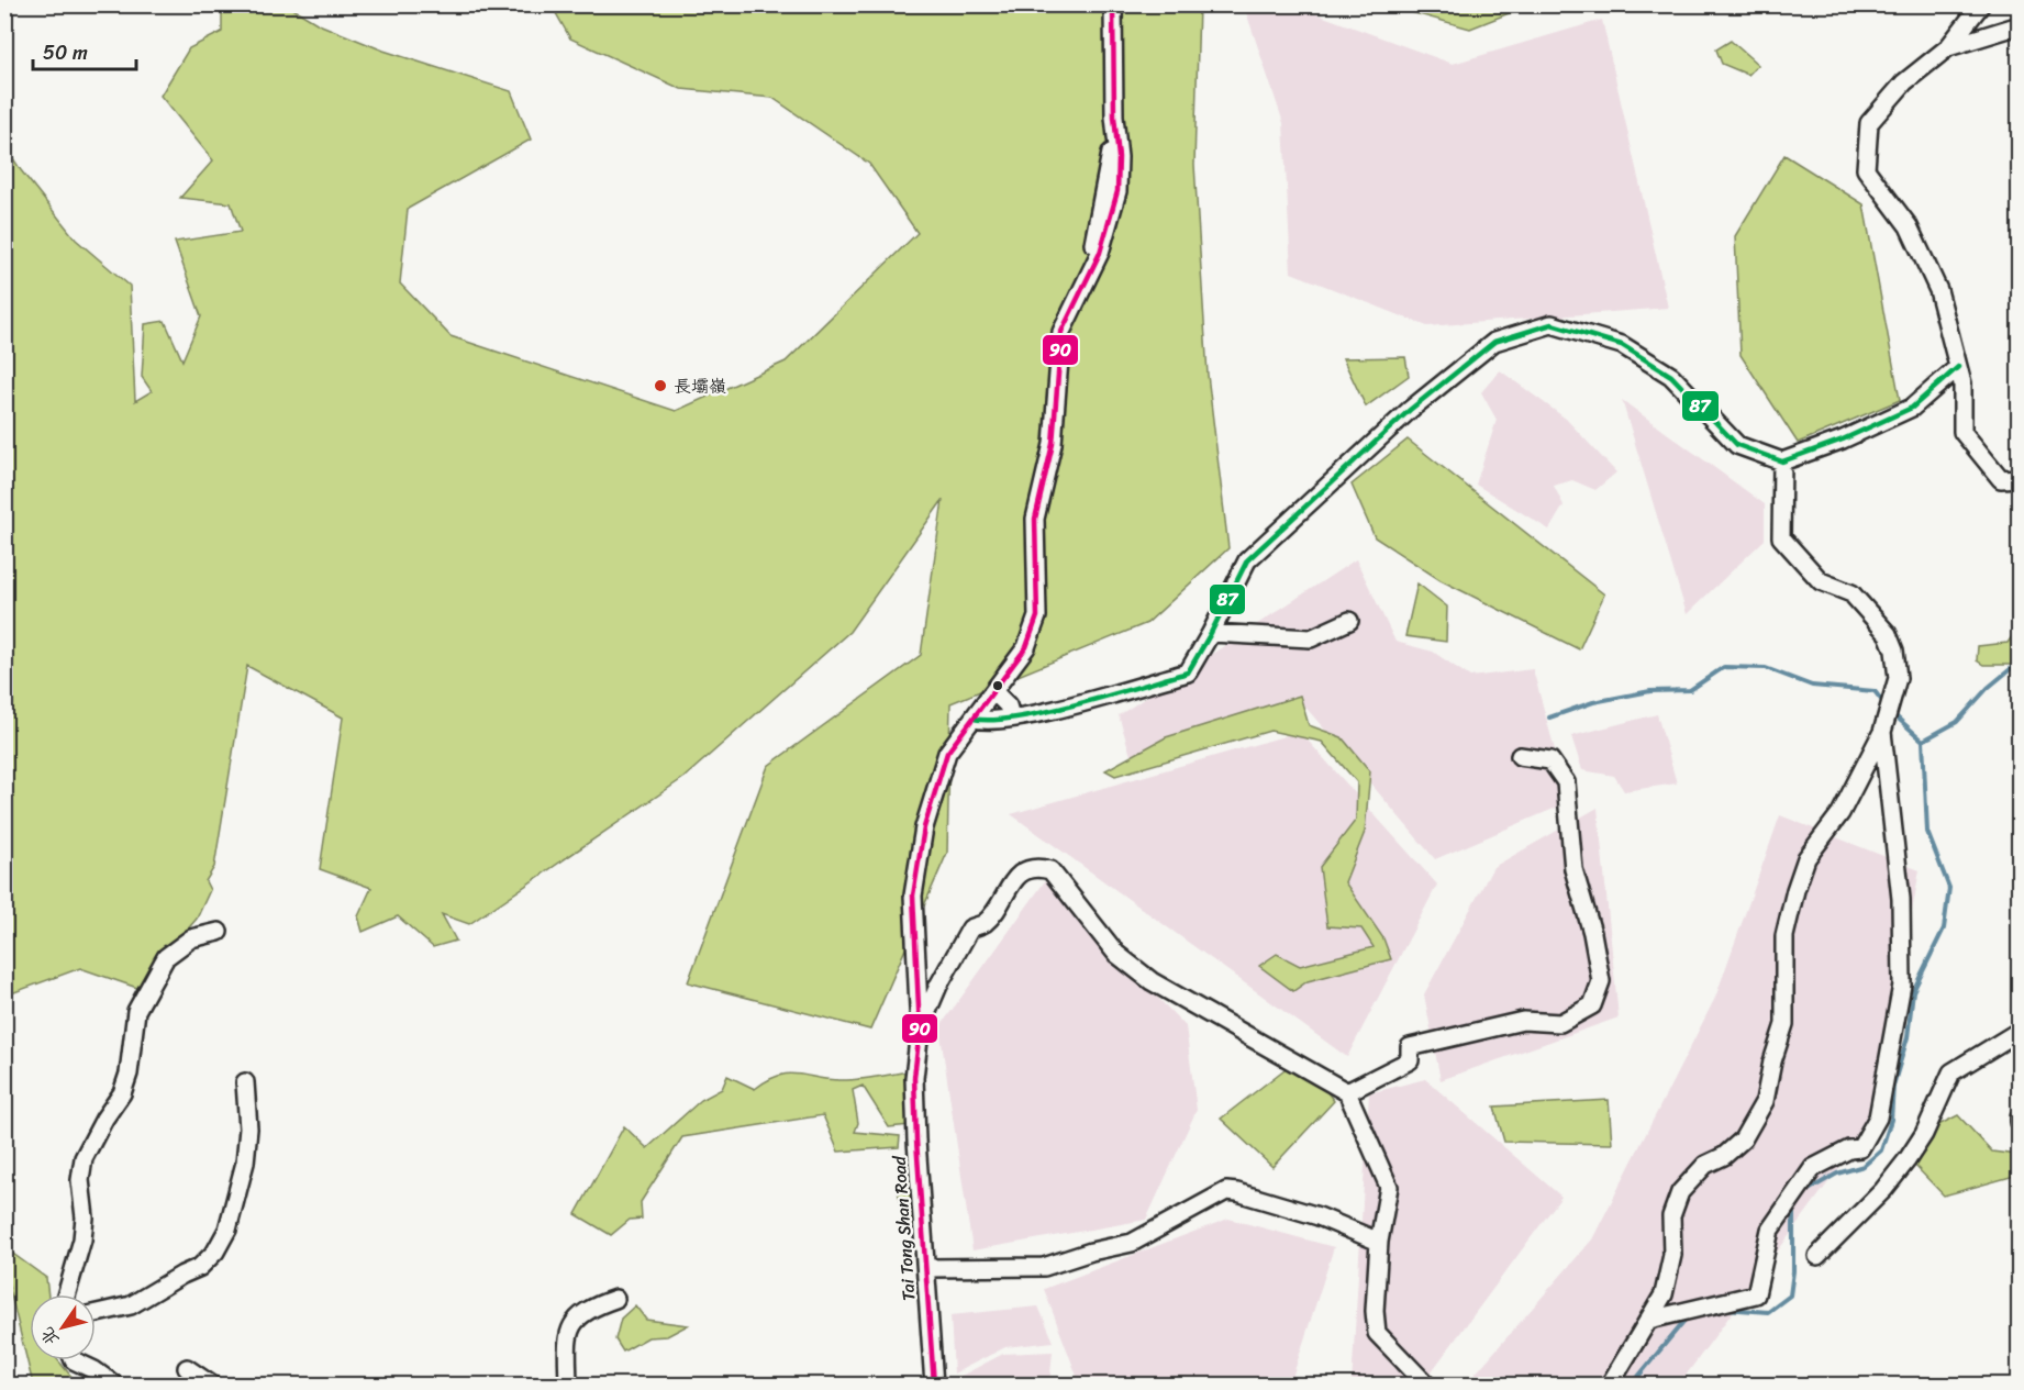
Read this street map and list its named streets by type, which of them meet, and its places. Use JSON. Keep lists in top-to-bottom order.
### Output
{
  "streets": {
    "street": ["Tai Tong Shan Road"]
  },
  "places": ["長壩嶺"],
  "lines": ["transit line 90", "transit line 87"],
  "scale_bar": "50 m",
  "north": "bottom left"
}
